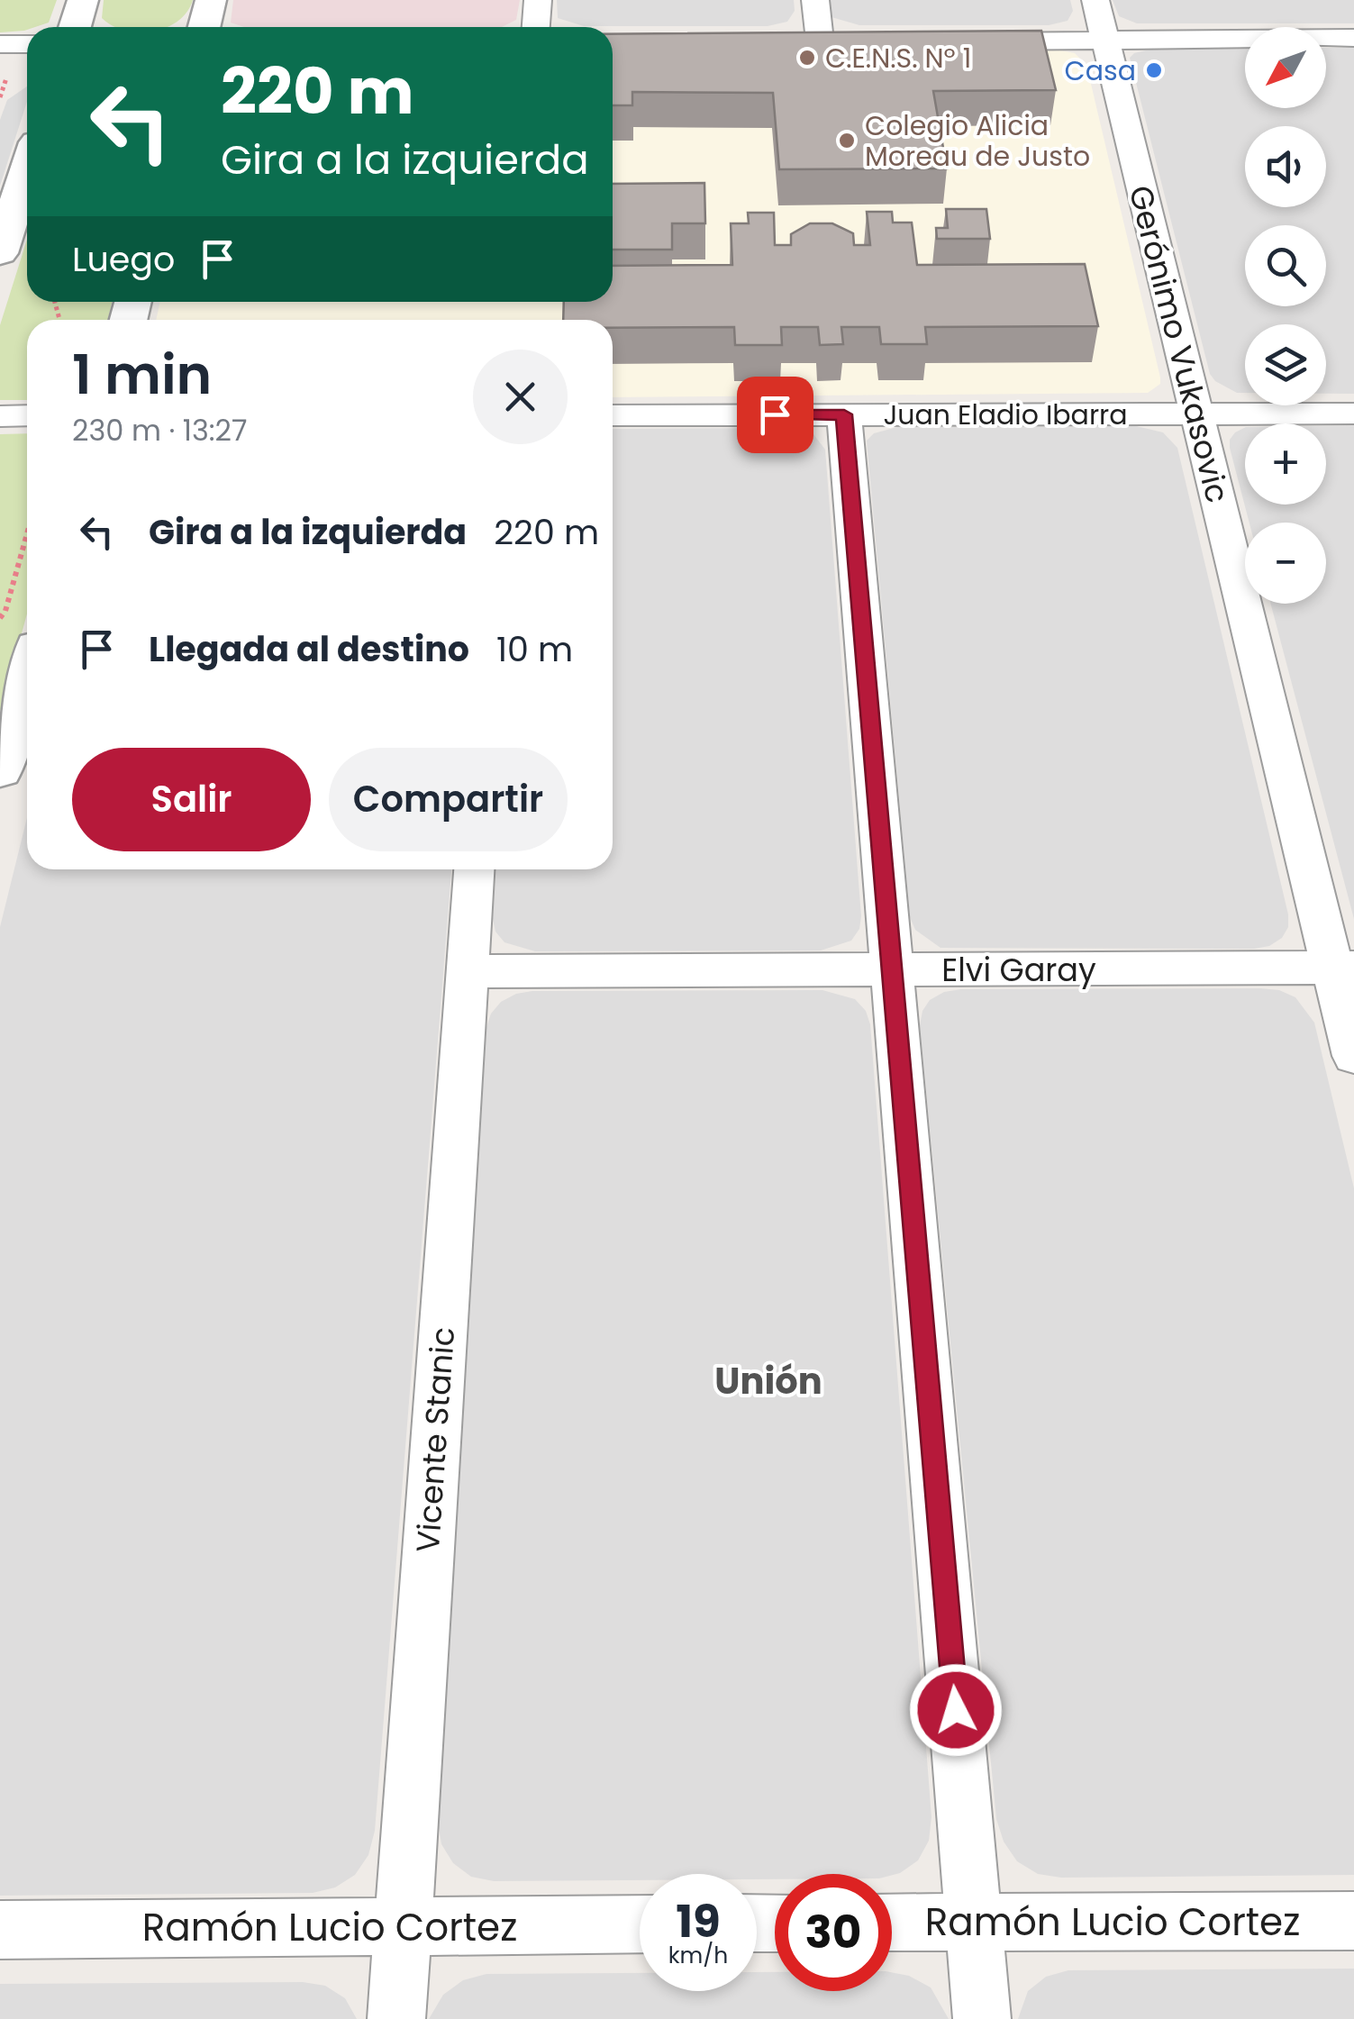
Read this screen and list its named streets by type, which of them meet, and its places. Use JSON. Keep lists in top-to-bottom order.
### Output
{
  "streets": {
    "street": [
      "Gerónimo Vukasovic",
      "Juan Eladio Ibarra",
      "Elvi Garay",
      "Vicente Stanic",
      "Ramón Lucio Cortez"
    ]
  },
  "crossings": [
    ["Gerónimo Vukasovic", "Juan Eladio Ibarra"],
    ["Gerónimo Vukasovic", "Elvi Garay"],
    ["Elvi Garay", "Vicente Stanic"],
    ["Vicente Stanic", "Ramón Lucio Cortez"]
  ],
  "districts": ["Unión"],
  "places": ["C.E.N.S. Nº 1", "Casa", "Colegio Alicia Moreau de Justo"],
  "north": "bottom left",
  "page": {
    "map_buttons": ["+", "−"],
    "turn": ["220 m", "Gira a la izquierda"],
    "then": "Luego",
    "heading": ["1 min", "230 m · 13:27"],
    "list": [
      {
        "name": "Gira a la izquierda",
        "value": "220 m"
      },
      {
        "name": "Llegada al destino",
        "value": "10 m"
      }
    ],
    "buttons": ["Salir", "Compartir"],
    "speed": "19 km/h",
    "limit": "30"
  }
}
